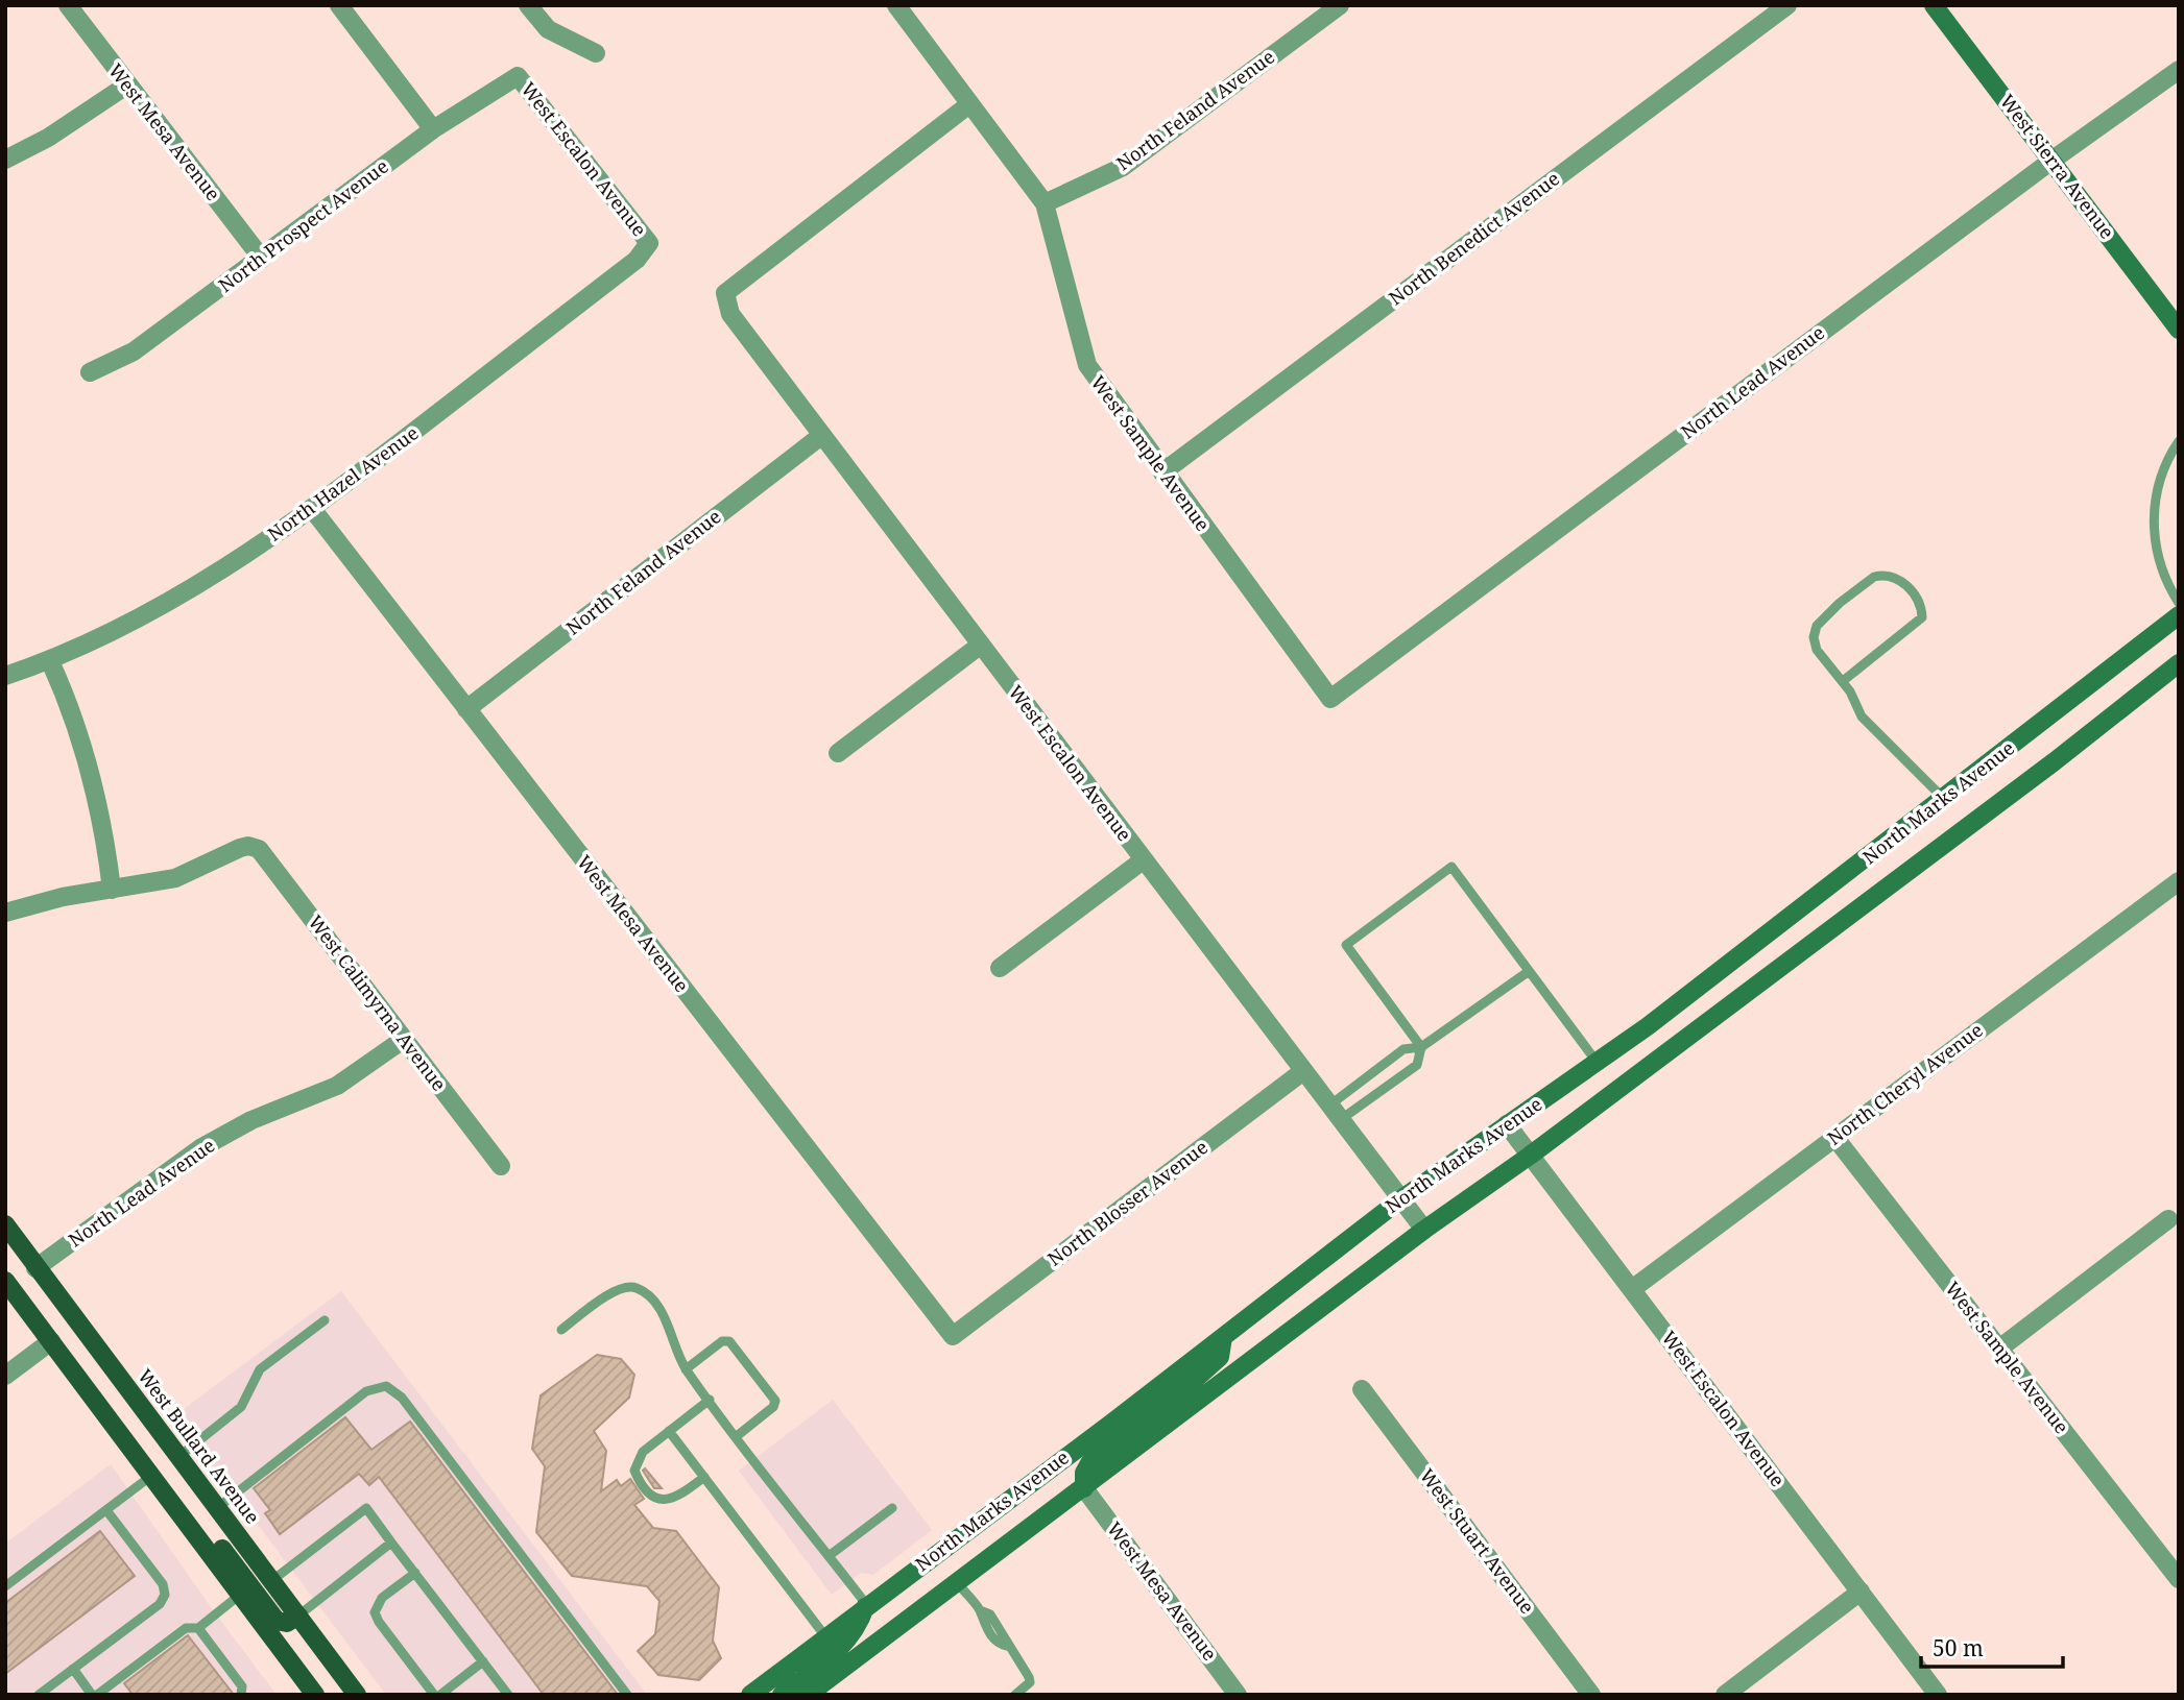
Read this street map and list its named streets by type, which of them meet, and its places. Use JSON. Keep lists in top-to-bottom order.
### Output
{
  "streets": {
    "main road": ["West Sierra Avenue", "North Marks Avenue", "West Bullard Avenue"],
    "street": [
      "North Feland Avenue",
      "West Mesa Avenue",
      "West Escalon Avenue",
      "North Prospect Avenue",
      "North Benedict Avenue",
      "North Lead Avenue",
      "West Sample Avenue",
      "North Hazel Avenue",
      "West Calimyrna Avenue",
      "North Cheryl Avenue",
      "North Blosser Avenue",
      "West Stuart Avenue"
    ]
  },
  "crossings": [
    ["North Feland Avenue", "West Mesa Avenue"],
    ["North Feland Avenue", "West Escalon Avenue"],
    ["North Feland Avenue", "West Sample Avenue"],
    ["West Mesa Avenue", "North Prospect Avenue"],
    ["West Mesa Avenue", "North Hazel Avenue"],
    ["West Mesa Avenue", "North Marks Avenue"],
    ["West Mesa Avenue", "North Blosser Avenue"],
    ["West Escalon Avenue", "North Prospect Avenue"],
    ["West Escalon Avenue", "West Sample Avenue"],
    ["West Escalon Avenue", "North Hazel Avenue"],
    ["West Escalon Avenue", "North Marks Avenue"],
    ["West Escalon Avenue", "North Cheryl Avenue"],
    ["West Escalon Avenue", "North Blosser Avenue"],
    ["West Sierra Avenue", "North Lead Avenue"],
    ["North Benedict Avenue", "West Sample Avenue"],
    ["North Lead Avenue", "West Sample Avenue"],
    ["North Lead Avenue", "West Calimyrna Avenue"],
    ["North Lead Avenue", "West Bullard Avenue"],
    ["West Sample Avenue", "North Cheryl Avenue"]
  ],
  "scale_bar": "50 m"
}
